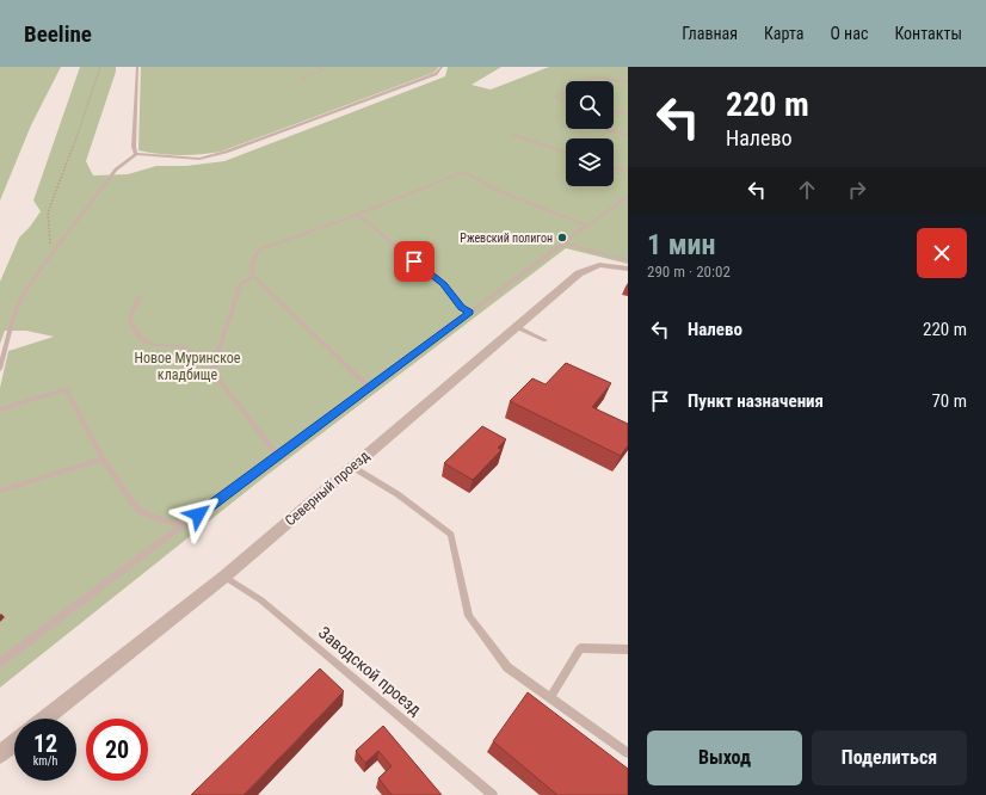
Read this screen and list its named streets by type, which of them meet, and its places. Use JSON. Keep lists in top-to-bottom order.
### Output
{
  "streets": {
    "street": ["Северный проезд"],
    "lane": ["Заводской проезд"]
  },
  "crossings": [
    ["Северный проезд", "Заводской проезд"]
  ],
  "parks": ["Новое Муринское кладбище"],
  "places": ["Ржевский полигон"],
  "page": {
    "header": "Beeline",
    "nav": [
      "Главная",
      "Карта",
      "О нас",
      "Контакты"
    ],
    "turn": ["220 m", "Налево"],
    "heading": ["1 мин", "290 m · 20:02"],
    "list": [
      {
        "name": "Налево",
        "value": "220 m"
      },
      {
        "name": "Пункт назначения",
        "value": "70 m"
      }
    ],
    "speed": "12 km/h",
    "limit": "20",
    "buttons": ["Выход", "Поделиться"]
  }
}
